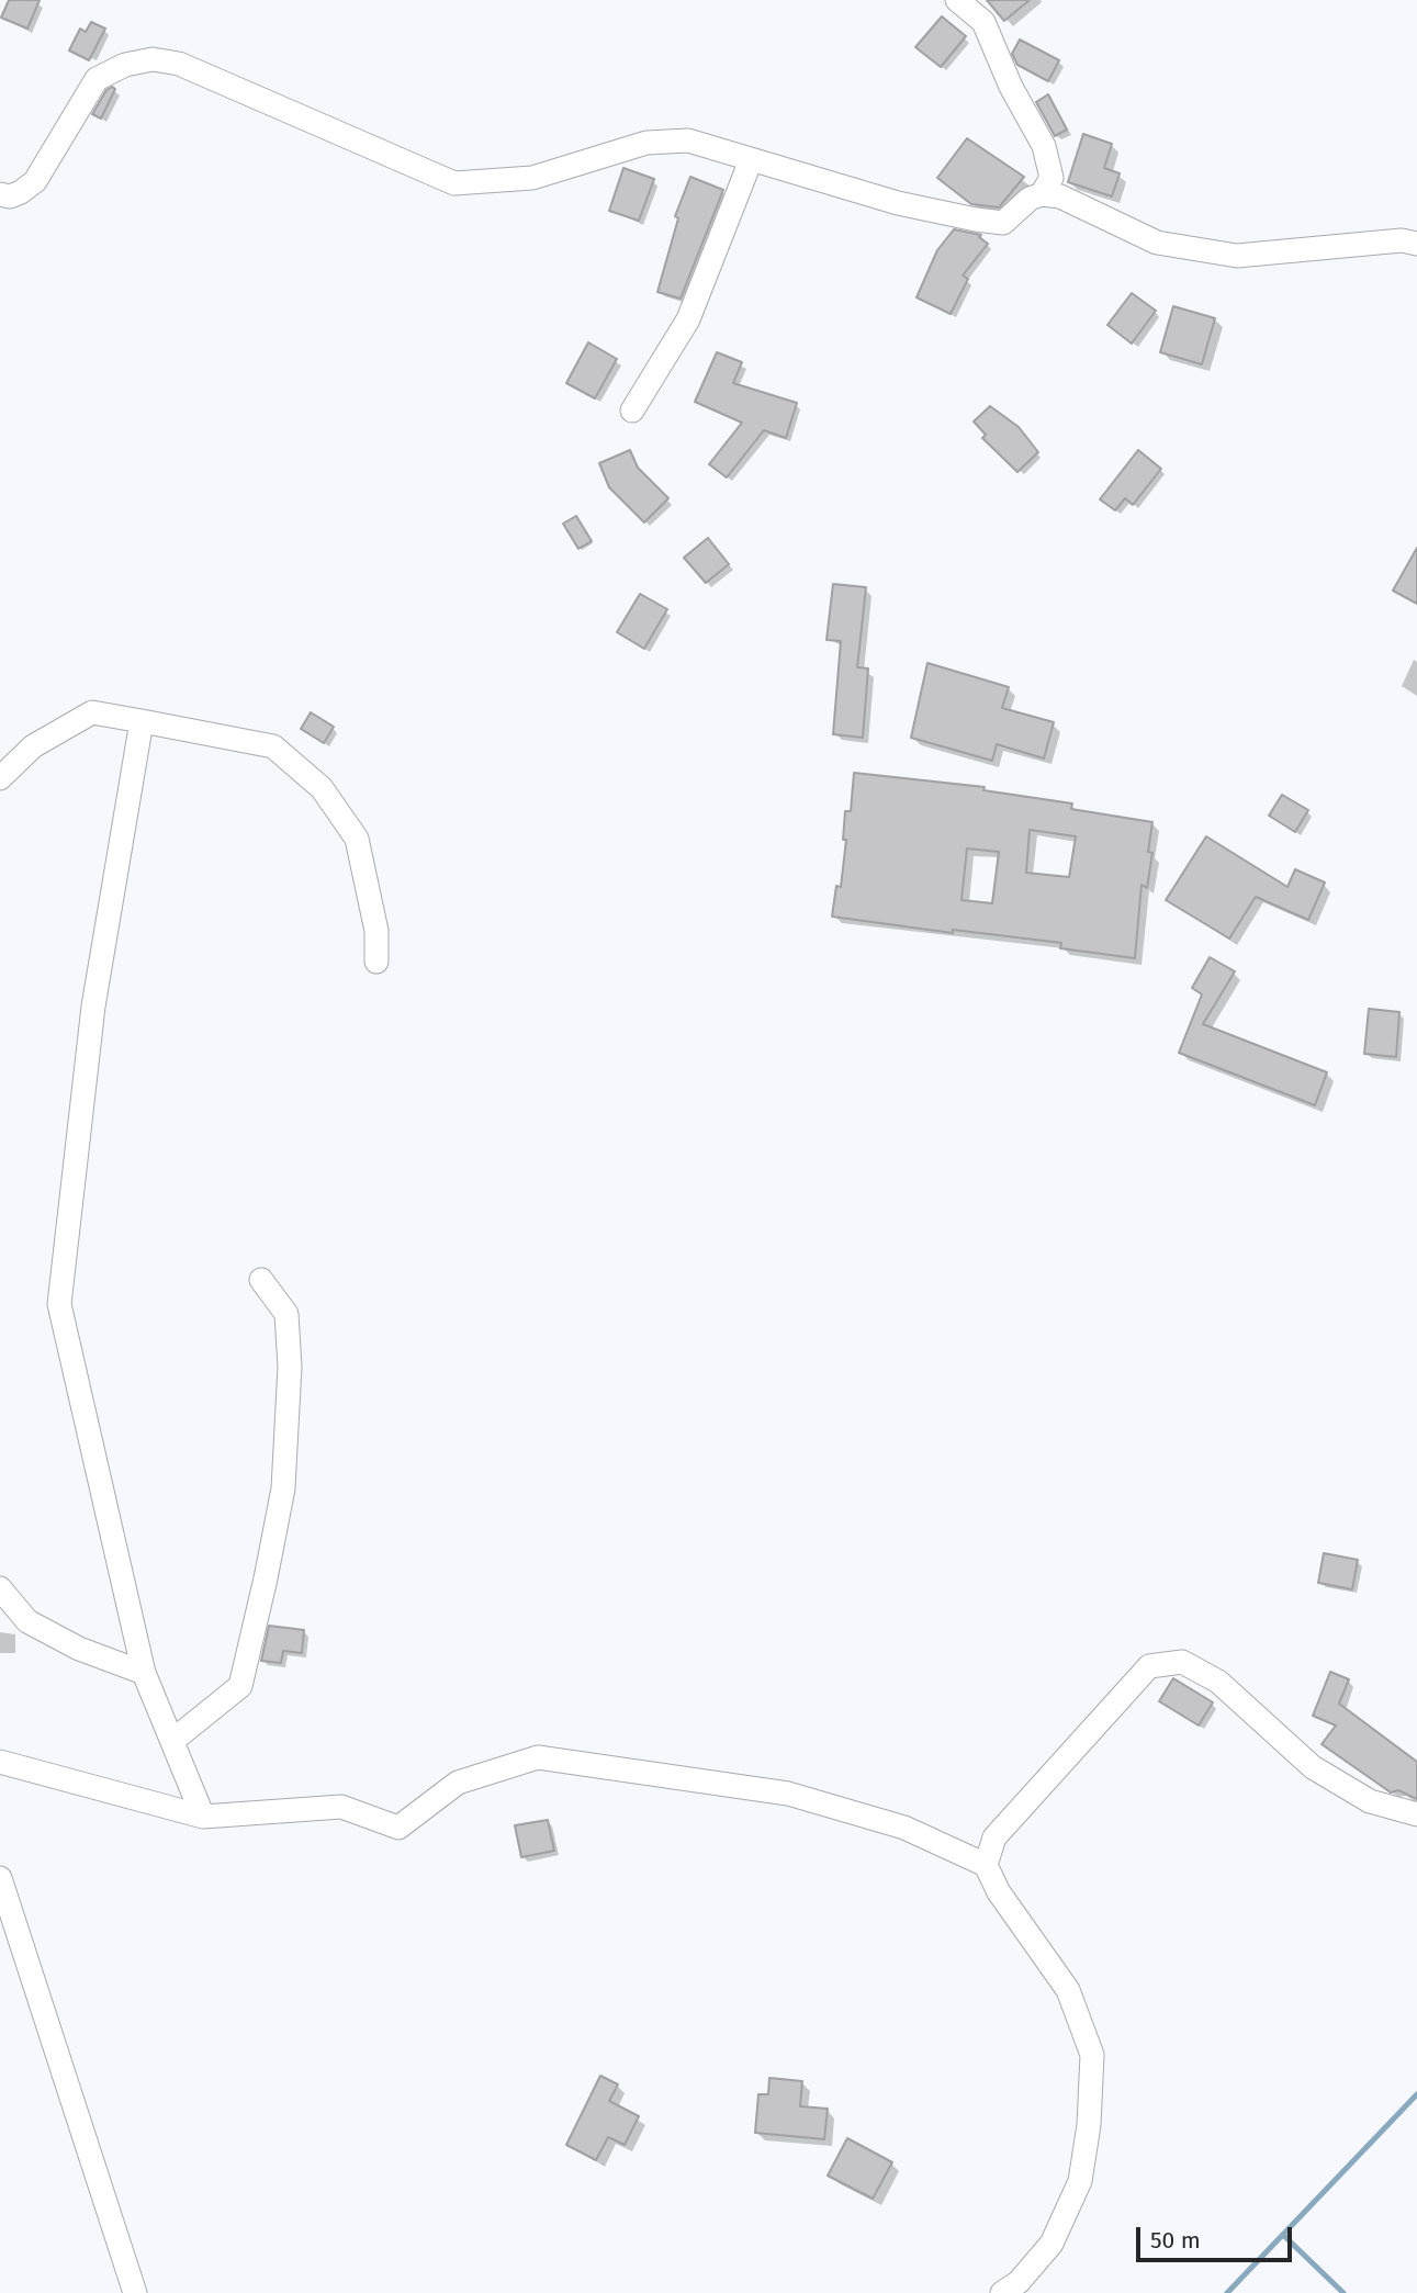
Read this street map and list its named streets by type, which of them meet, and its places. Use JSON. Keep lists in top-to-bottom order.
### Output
{
  "scale_bar": "50 m"
}
